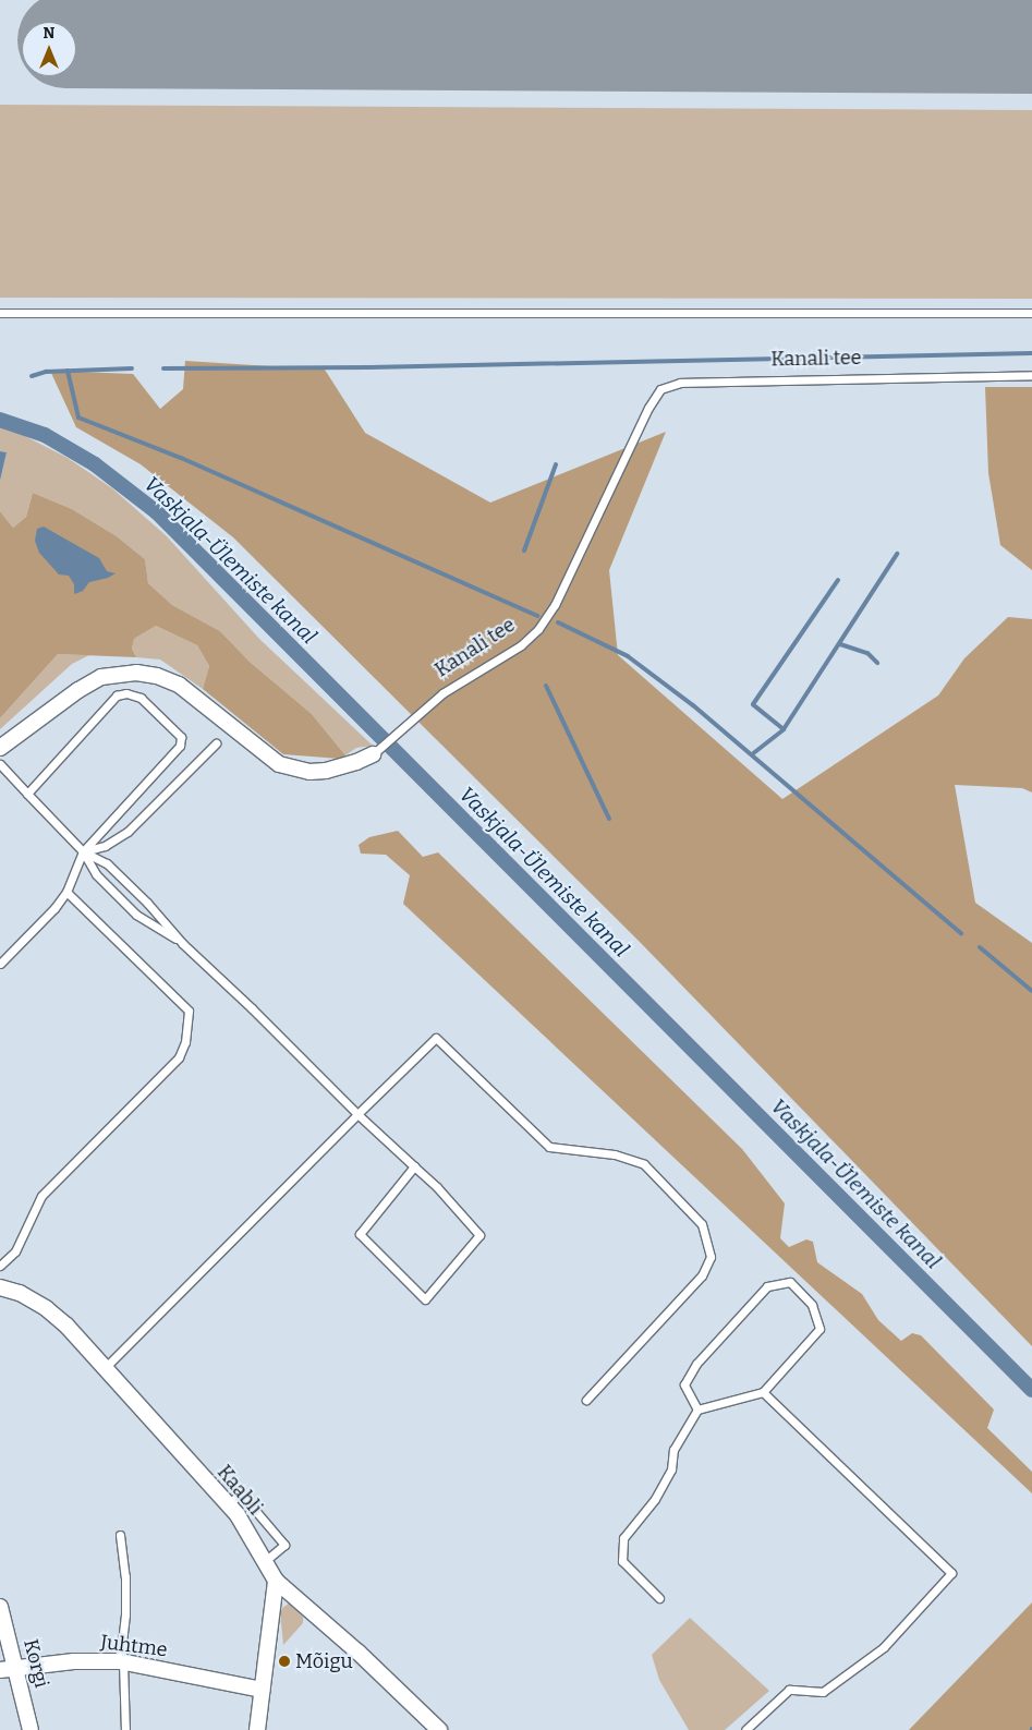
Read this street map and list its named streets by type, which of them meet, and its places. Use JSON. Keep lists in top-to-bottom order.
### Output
{
  "streets": {
    "street": [
      "Kanali tee",
      "Kaabli",
      "Juhtme",
      "Korgi"
    ]
  },
  "crossings": [
    ["Juhtme", "Korgi"]
  ],
  "water": ["Vaskjala-Ülemiste kanal"],
  "places": ["Mõigu"],
  "north": "top"
}
